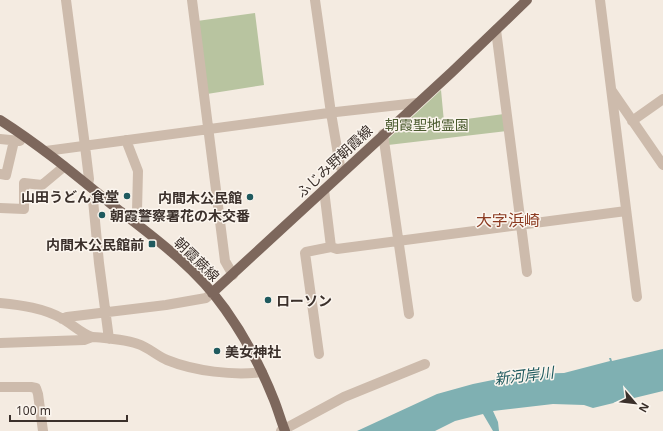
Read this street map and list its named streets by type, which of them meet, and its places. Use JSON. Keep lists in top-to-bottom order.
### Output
{
  "streets": {
    "main road": ["ふじみ野朝霞線", "朝霞蕨線"]
  },
  "crossings": [
    ["ふじみ野朝霞線", "朝霞蕨線"]
  ],
  "districts": ["大字浜崎"],
  "water": ["新河岸川"],
  "parks": ["朝霞聖地霊園"],
  "places": {
    "other": [
      "山田うどん食堂",
      "内間木公民館",
      "朝霞警察署花の木交番",
      "ローソン",
      "美女神社"
    ],
    "transit": ["内間木公民館前"]
  },
  "scale_bar": "100 m",
  "north": "bottom right"
}
